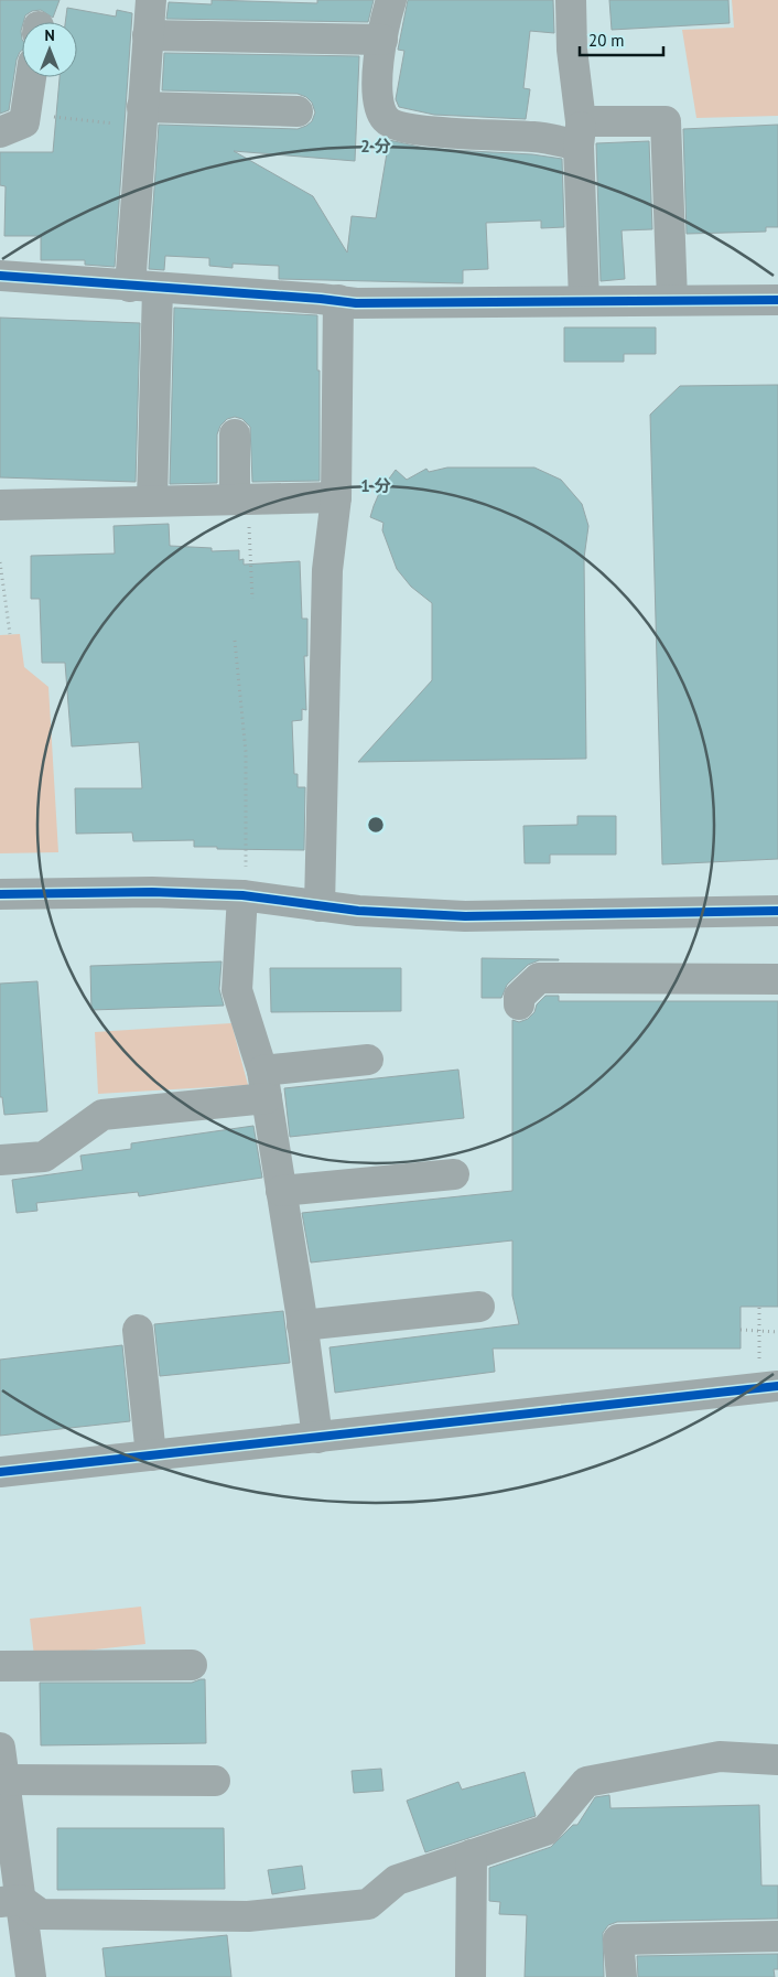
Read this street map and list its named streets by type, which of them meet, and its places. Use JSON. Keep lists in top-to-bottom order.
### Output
{
  "scale_bar": "20 m",
  "north": "top",
  "rings": ["2 分", "1 分"]
}
